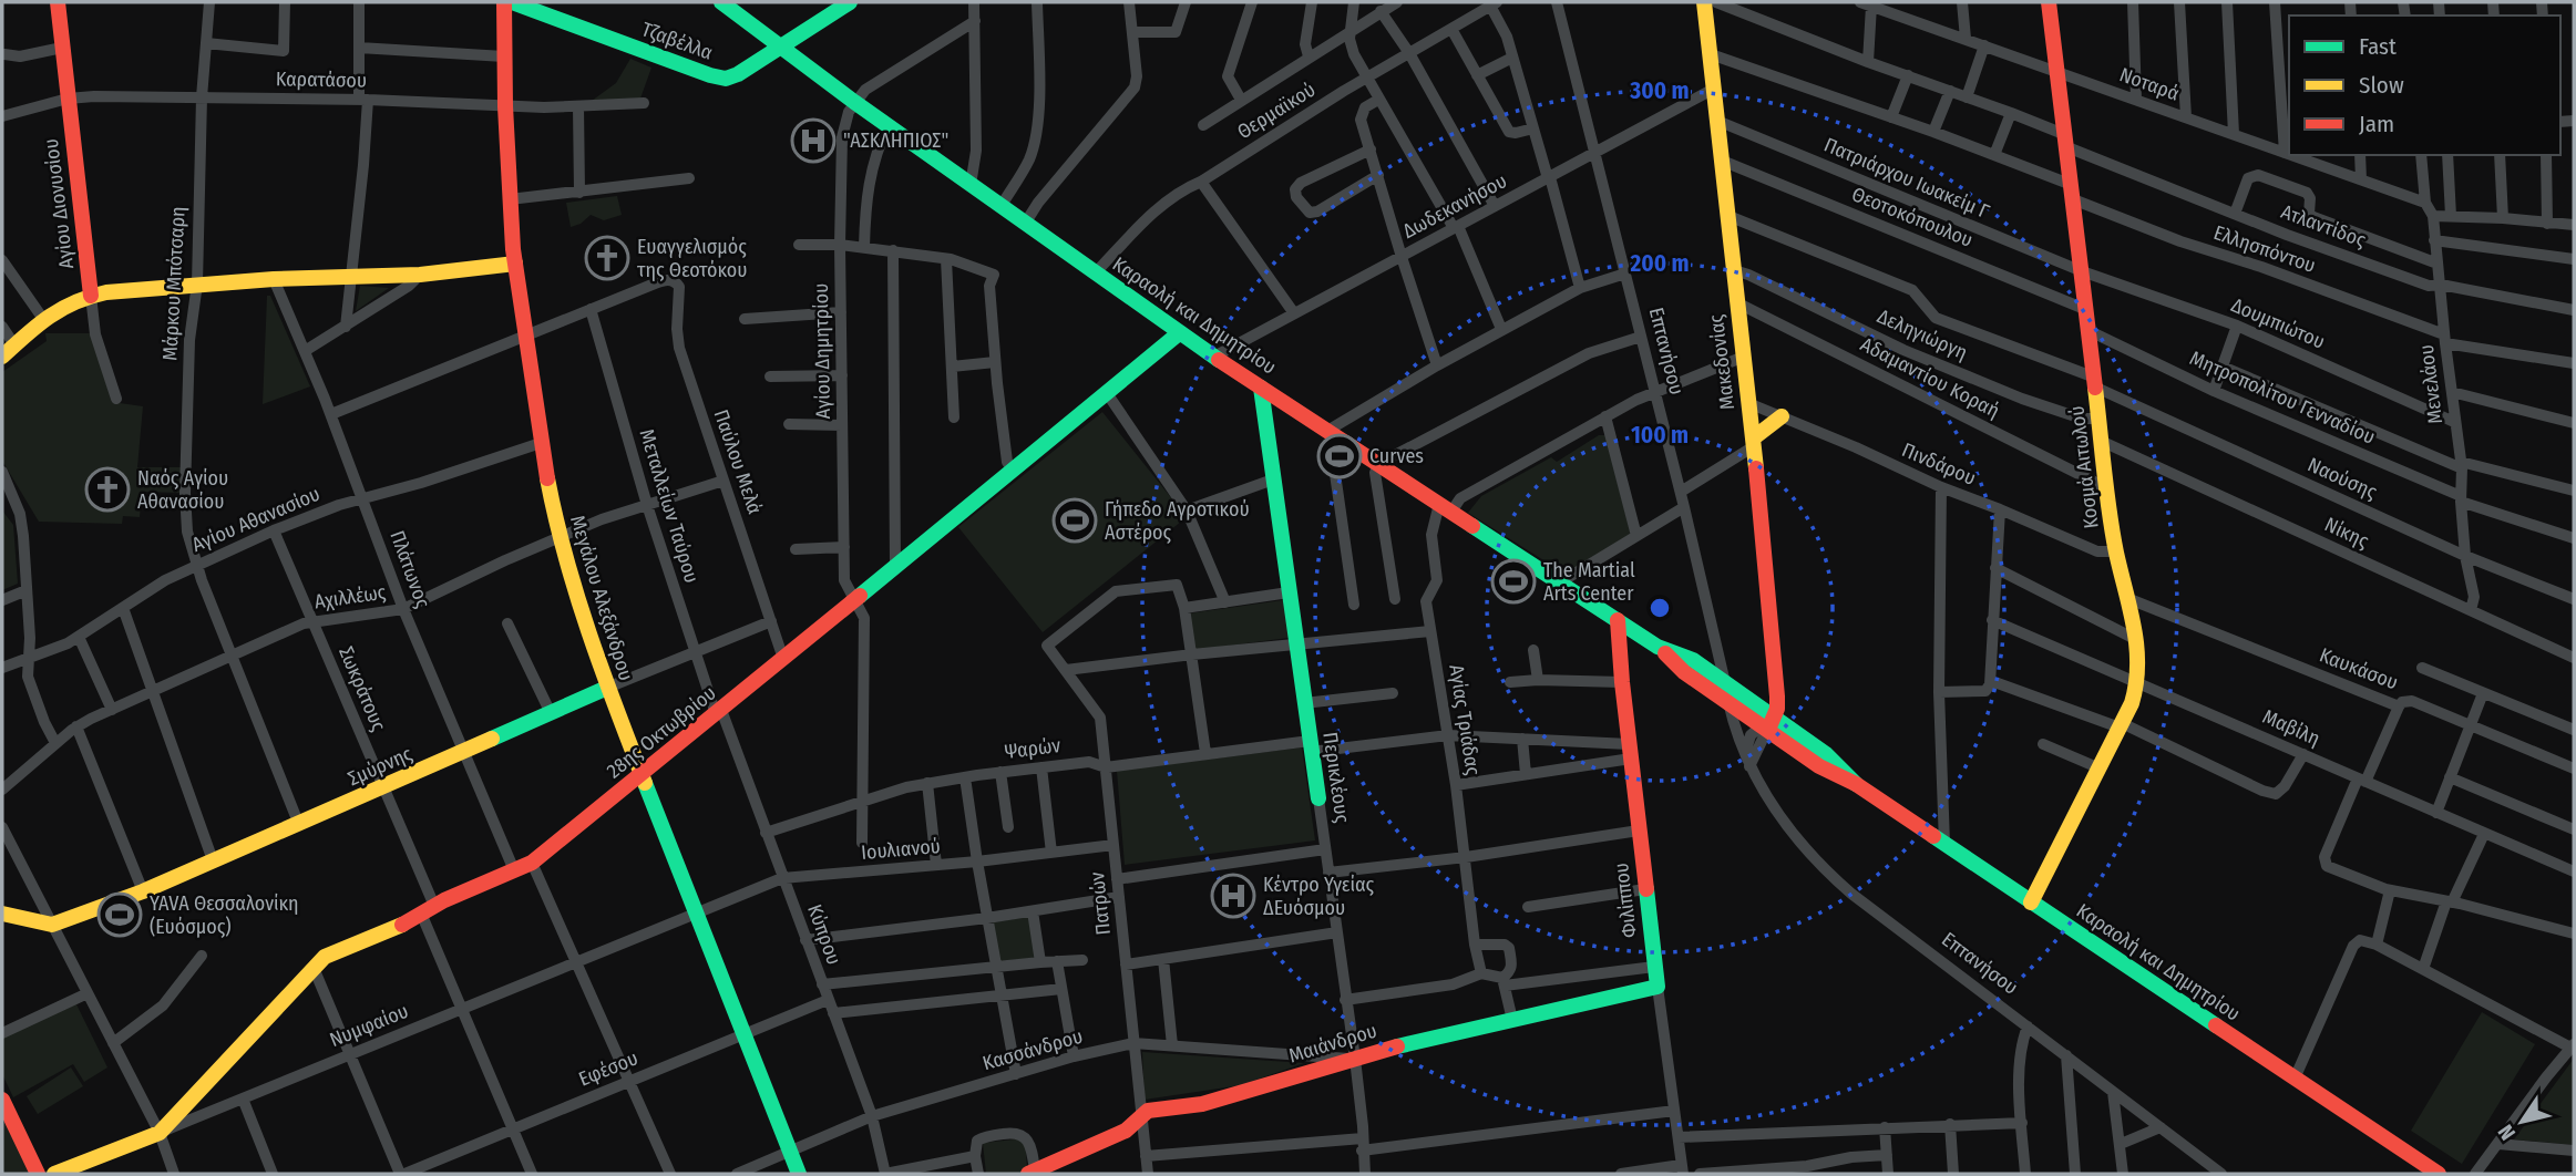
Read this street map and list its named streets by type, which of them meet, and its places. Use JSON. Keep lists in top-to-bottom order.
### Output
{
  "streets": {
    "street": [
      "Τζαβέλλα",
      "Καρατάσου",
      "Νοταρά",
      "Θερμαϊκού",
      "Πατριάρχου Ιωακείμ Γ",
      "Αγίου Διονυσίου",
      "Δωδεκανήσου",
      "Θεοτοκόπουλου",
      "Ατλαντίδος",
      "Ελλησπόντου",
      "Μάρκου Μπότσαρη",
      "Καραολή και Δημητρίου",
      "Δουμπιώτου",
      "Δεληγιώργη",
      "Αγίου Δημητρίου",
      "Επτανήσου",
      "Μακεδονίας",
      "Αδαμαντίου Κοραή",
      "Μενελάου",
      "Μητροπολίτου Γενναδίου",
      "Παύλου Μελά",
      "Πινδάρου",
      "Κοσμά Αιτωλού",
      "Ναούσης",
      "Μεταλλείων Ταύρου",
      "Αγίου Αθανασίου",
      "Νίκης",
      "Πλάτωνος",
      "Αχιλλέως",
      "Μεγάλου Αλεξάνδρου",
      "Καυκάσου",
      "Σωκράτους",
      "Αγίας Τριάδας",
      "Μαβίλη",
      "28ης Οκτωβρίου",
      "Ψαρών",
      "Σμύρνης",
      "Περικλέους",
      "Ιουλιανού",
      "Φιλίππου",
      "Πατρών",
      "Κύπρου",
      "Νυμφαίου",
      "Μαιάνδρου",
      "Κασσάνδρου",
      "Εφέσου"
    ]
  },
  "crossings": [
    ["Τζαβέλλα", "Καραολή και Δημητρίου"],
    ["Καρατάσου", "Αγίου Διονυσίου"],
    ["Καρατάσου", "Μάρκου Μπότσαρη"],
    ["Καρατάσου", "Μεγάλου Αλεξάνδρου"],
    ["Νοταρά", "Μενελάου"],
    ["Νοταρά", "Κοσμά Αιτωλού"],
    ["Θερμαϊκού", "Καραολή και Δημητρίου"],
    ["Πατριάρχου Ιωακείμ Γ", "Δουμπιώτου"],
    ["Πατριάρχου Ιωακείμ Γ", "Μακεδονίας"],
    ["Πατριάρχου Ιωακείμ Γ", "Κοσμά Αιτωλού"],
    ["Δωδεκανήσου", "Καραολή και Δημητρίου"],
    ["Δωδεκανήσου", "Επτανήσου"],
    ["Δωδεκανήσου", "Μακεδονίας"],
    ["Θεοτοκόπουλου", "Μακεδονίας"],
    ["Θεοτοκόπουλου", "Κοσμά Αιτωλού"],
    ["Ατλαντίδος", "Μενελάου"],
    ["Ατλαντίδος", "Κοσμά Αιτωλού"],
    ["Ελλησπόντου", "Μακεδονίας"],
    ["Ελλησπόντου", "Μενελάου"],
    ["Ελλησπόντου", "Κοσμά Αιτωλού"],
    ["Μάρκου Μπότσαρη", "Αγίου Αθανασίου"],
    ["Μάρκου Μπότσαρη", "Αχιλλέως"],
    ["Μάρκου Μπότσαρη", "Σμύρνης"],
    ["Καραολή και Δημητρίου", "Αγίου Δημητρίου"],
    ["Καραολή και Δημητρίου", "Επτανήσου"],
    ["Καραολή και Δημητρίου", "Μακεδονίας"],
    ["Καραολή και Δημητρίου", "Κοσμά Αιτωλού"],
    ["Καραολή και Δημητρίου", "Αγίας Τριάδας"],
    ["Καραολή και Δημητρίου", "28ης Οκτωβρίου"],
    ["Καραολή και Δημητρίου", "Περικλέους"],
    ["Καραολή και Δημητρίου", "Φιλίππου"],
    ["Δουμπιώτου", "Μενελάου"],
    ["Δουμπιώτου", "Κοσμά Αιτωλού"],
    ["Δεληγιώργη", "Μακεδονίας"],
    ["Δεληγιώργη", "Κοσμά Αιτωλού"],
    ["Αγίου Δημητρίου", "28ης Οκτωβρίου"],
    ["Αγίου Δημητρίου", "Ψαρών"],
    ["Μακεδονίας", "Αδαμαντίου Κοραή"],
    ["Μακεδονίας", "Πινδάρου"],
    ["Μακεδονίας", "Ναούσης"],
    ["Αδαμαντίου Κοραή", "Κοσμά Αιτωλού"],
    ["Μενελάου", "Μητροπολίτου Γενναδίου"],
    ["Μενελάου", "Ναούσης"],
    ["Μενελάου", "Νίκης"],
    ["Μητροπολίτου Γενναδίου", "Κοσμά Αιτωλού"],
    ["Παύλου Μελά", "Μεταλλείων Ταύρου"],
    ["Παύλου Μελά", "Αχιλλέως"],
    ["Παύλου Μελά", "28ης Οκτωβρίου"],
    ["Παύλου Μελά", "Σμύρνης"],
    ["Πινδάρου", "Κοσμά Αιτωλού"],
    ["Κοσμά Αιτωλού", "Ναούσης"],
    ["Κοσμά Αιτωλού", "Νίκης"],
    ["Κοσμά Αιτωλού", "Καυκάσου"],
    ["Κοσμά Αιτωλού", "Μαβίλη"],
    ["Μεταλλείων Ταύρου", "Αχιλλέως"],
    ["Μεταλλείων Ταύρου", "28ης Οκτωβρίου"],
    ["Μεταλλείων Ταύρου", "Σμύρνης"],
    ["Μεταλλείων Ταύρου", "Κύπρου"],
    ["Αγίου Αθανασίου", "Πλάτωνος"],
    ["Αγίου Αθανασίου", "Μεγάλου Αλεξάνδρου"],
    ["Αγίου Αθανασίου", "Σωκράτους"],
    ["Πλάτωνος", "Αχιλλέως"],
    ["Πλάτωνος", "28ης Οκτωβρίου"],
    ["Πλάτωνος", "Σμύρνης"],
    ["Αχιλλέως", "Μεγάλου Αλεξάνδρου"],
    ["Αχιλλέως", "Σωκράτους"],
    ["Μεγάλου Αλεξάνδρου", "28ης Οκτωβρίου"],
    ["Μεγάλου Αλεξάνδρου", "Σμύρνης"],
    ["Μεγάλου Αλεξάνδρου", "Ιουλιανού"],
    ["Μεγάλου Αλεξάνδρου", "Νυμφαίου"],
    ["Μεγάλου Αλεξάνδρου", "Κασσάνδρου"],
    ["Μεγάλου Αλεξάνδρου", "Εφέσου"],
    ["Σωκράτους", "28ης Οκτωβρίου"],
    ["Σωκράτους", "Σμύρνης"],
    ["Σωκράτους", "Νυμφαίου"],
    ["Σωκράτους", "Εφέσου"],
    ["Αγίας Τριάδας", "Ψαρών"],
    ["28ης Οκτωβρίου", "Κύπρου"],
    ["28ης Οκτωβρίου", "Νυμφαίου"],
    ["Ψαρών", "Περικλέους"],
    ["Ψαρών", "Φιλίππου"],
    ["Ψαρών", "Πατρών"],
    ["Ψαρών", "Κύπρου"],
    ["Περικλέους", "Μαιάνδρου"],
    ["Περικλέους", "Κασσάνδρου"],
    ["Ιουλιανού", "Πατρών"],
    ["Ιουλιανού", "Κύπρου"],
    ["Ιουλιανού", "Νυμφαίου"],
    ["Φιλίππου", "Μαιάνδρου"],
    ["Πατρών", "Μαιάνδρου"],
    ["Πατρών", "Κασσάνδρου"],
    ["Κύπρου", "Κασσάνδρου"],
    ["Κύπρου", "Εφέσου"],
    ["Μαιάνδρου", "Κασσάνδρου"]
  ],
  "places": {
    "hospital": ["\"ΑΣΚΛΗΠΙΟΣ\"", "Κέντρο Υγείας ΔΕυόσμου"],
    "church": ["Ευαγγελισμός της Θεοτόκου", "Ναός Αγίου Αθανασίου"],
    "sports": [
      "Curves",
      "Γήπεδο Αγροτικού Αστέρος",
      "The Martial Arts Center",
      "YAVA Θεσσαλονίκη (Ευόσμος)"
    ]
  },
  "legend": ["Fast", "Slow", "Jam"],
  "north": "bottom left",
  "rings": ["300 m", "200 m", "100 m"]
}
